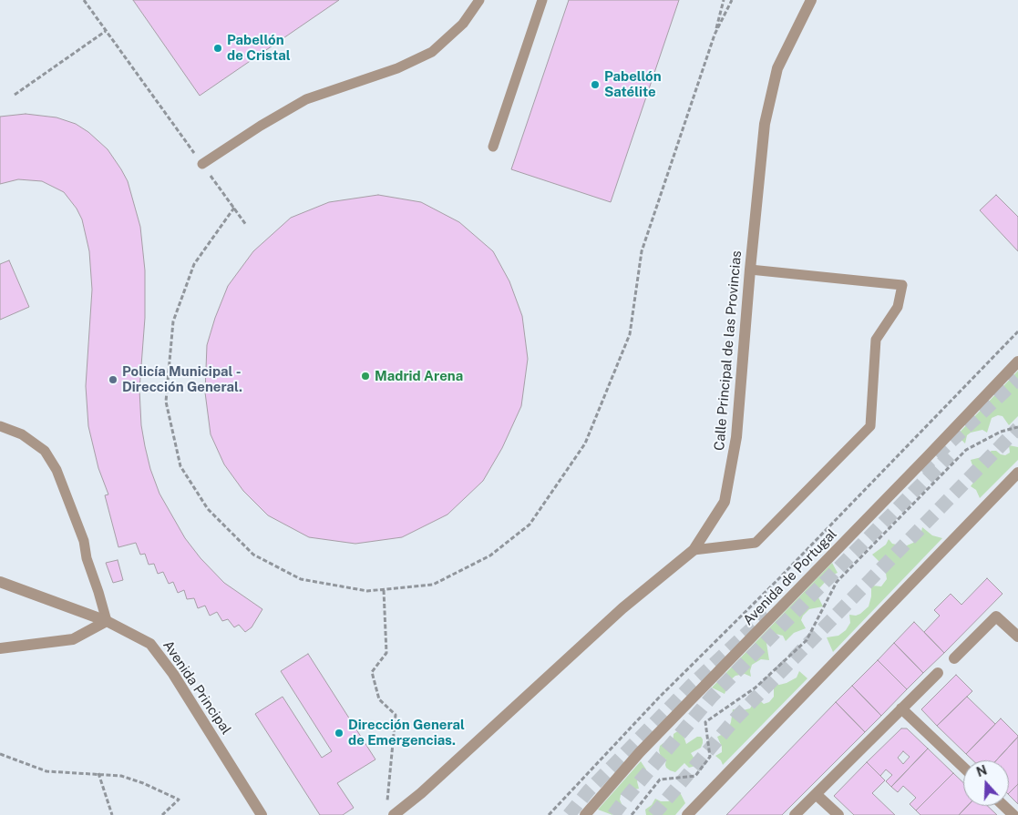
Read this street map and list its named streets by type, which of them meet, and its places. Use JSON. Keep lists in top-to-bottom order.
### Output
{
  "streets": {
    "street": ["Calle Principal de las Provincias", "Avenida de Portugal", "Avenida Principal"]
  },
  "places": [
    "Pabellón de Cristal",
    "Pabellón Satélite",
    "Madrid Arena",
    "Policía Municipal - Dirección General.",
    "Dirección General de Emergencias."
  ],
  "north": "top"
}
